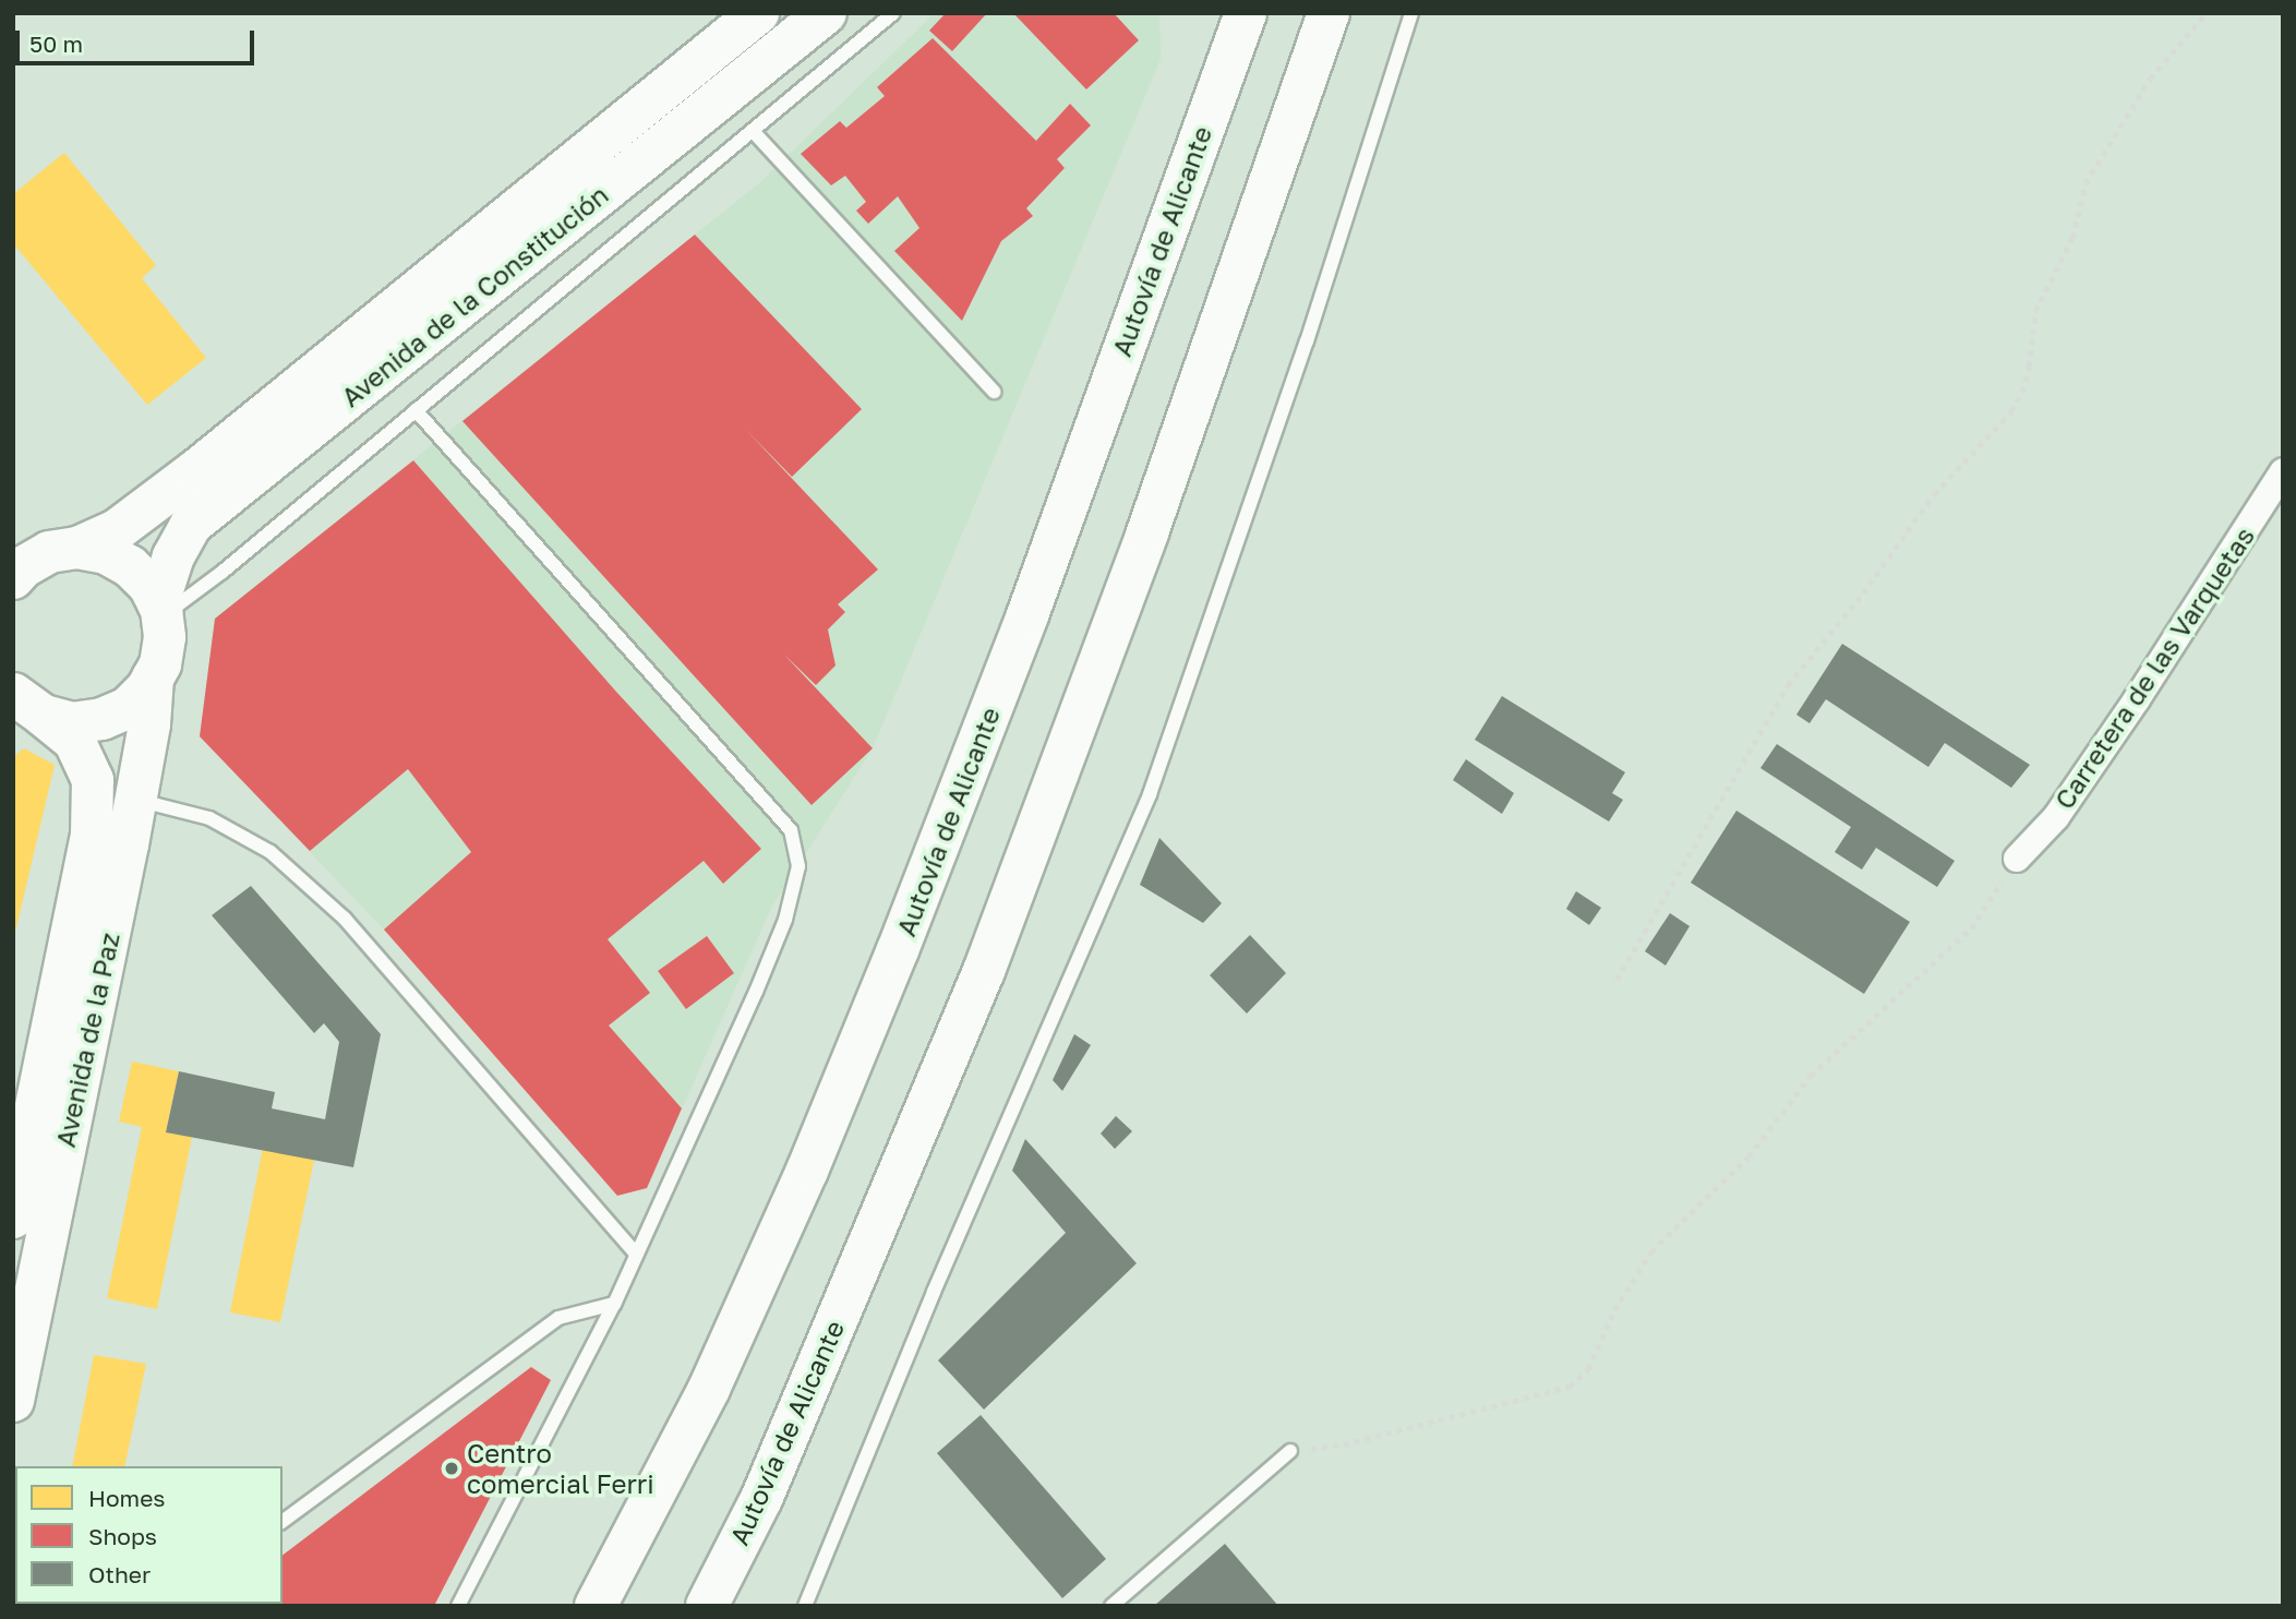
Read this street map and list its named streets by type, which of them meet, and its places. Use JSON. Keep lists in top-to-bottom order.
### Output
{
  "streets": {
    "main road": ["Autovía de Alicante", "Avenida de la Constitución", "Avenida de la Paz"],
    "street": ["Carretera de las Varquetas"]
  },
  "crossings": [
    ["Avenida de la Constitución", "Avenida de la Paz"]
  ],
  "places": ["Centro comercial Ferri"],
  "legend": ["Homes", "Shops", "Other"],
  "scale_bar": "50 m"
}
